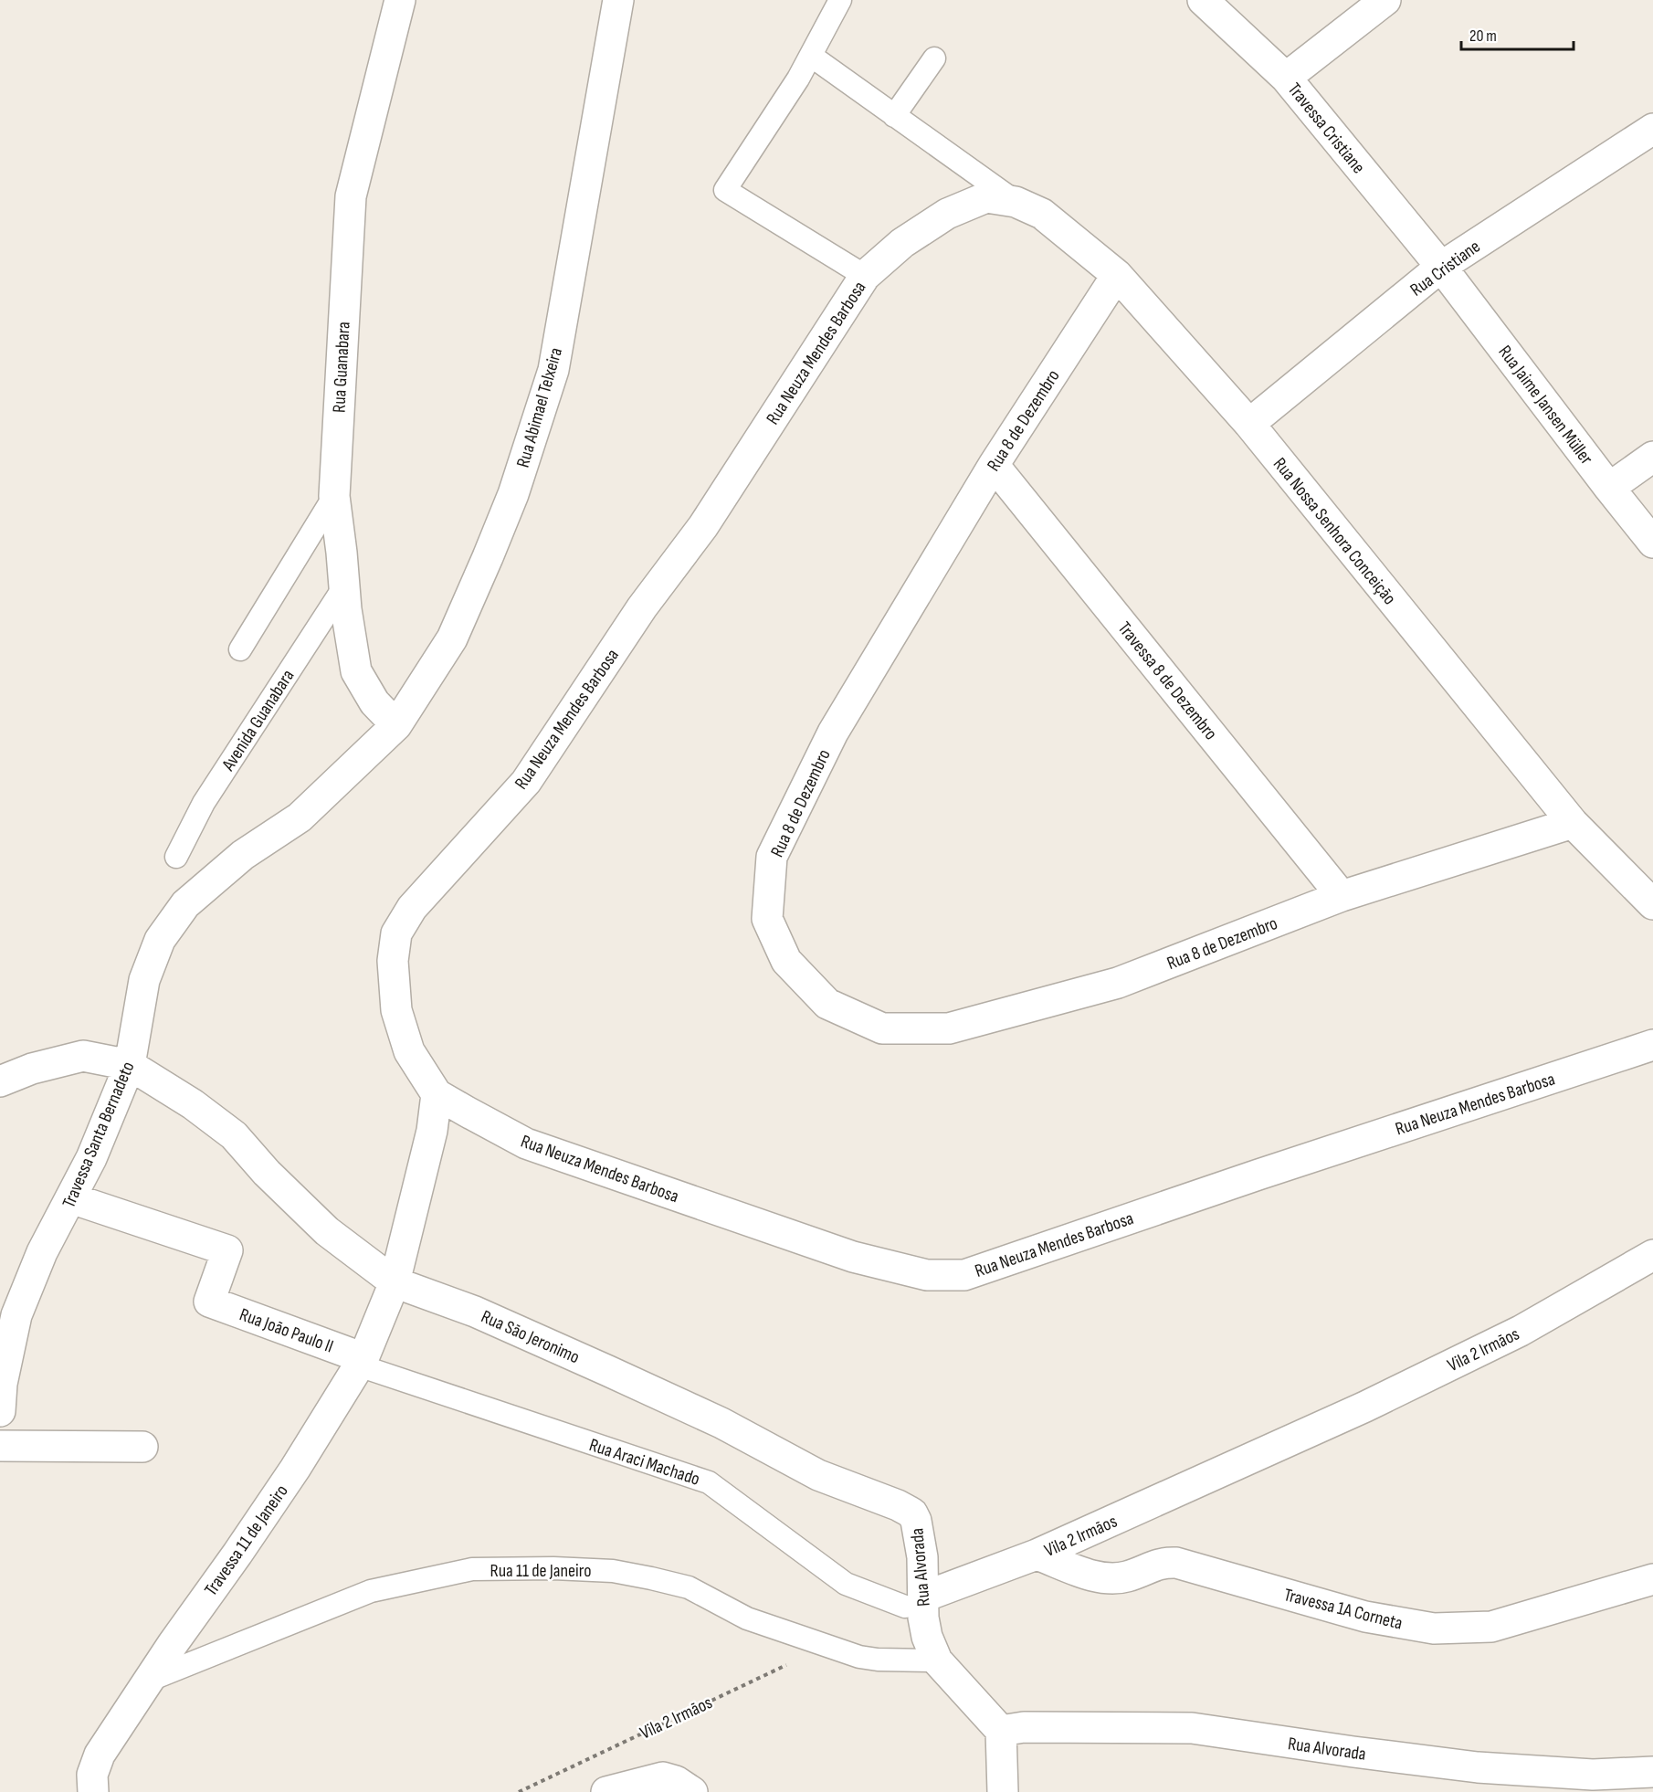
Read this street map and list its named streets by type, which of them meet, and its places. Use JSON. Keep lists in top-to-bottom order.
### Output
{
  "streets": {
    "street": [
      "Travessa Cristiane",
      "Rua Cristiane",
      "Rua Neuza Mendes Barbosa",
      "Rua Guanabara",
      "Rua Jaime Jansen Müller",
      "Rua Abimael Telxeira",
      "Rua 8 de Dezembro",
      "Rua Nossa Senhora Conceição",
      "Travessa 8 de Dezembro",
      "Travessa Santa Bernadeto",
      "Rua João Paulo II",
      "Rua São Jeronimo",
      "Vila 2 Irmãos",
      "Travessa 11 de Janeiro",
      "Rua Alvorada",
      "Travessa 1A Corneta"
    ],
    "lane": ["Avenida Guanabara", "Rua Araci Machado", "Rua 11 de Janeiro"]
  },
  "crossings": [
    ["Travessa Cristiane", "Rua Cristiane"],
    ["Travessa Cristiane", "Rua Jaime Jansen Müller"],
    ["Rua Cristiane", "Rua Jaime Jansen Müller"],
    ["Rua Cristiane", "Rua Nossa Senhora Conceição"],
    ["Rua Neuza Mendes Barbosa", "Rua Nossa Senhora Conceição"],
    ["Rua Guanabara", "Rua Abimael Telxeira"],
    ["Rua Guanabara", "Avenida Guanabara"],
    ["Rua Guanabara", "Travessa Santa Bernadeto"],
    ["Rua Abimael Telxeira", "Travessa Santa Bernadeto"],
    ["Rua 8 de Dezembro", "Rua Nossa Senhora Conceição"],
    ["Rua 8 de Dezembro", "Travessa 8 de Dezembro"],
    ["Travessa Santa Bernadeto", "Rua João Paulo II"],
    ["Travessa Santa Bernadeto", "Rua São Jeronimo"],
    ["Rua João Paulo II", "Rua Araci Machado"],
    ["Rua João Paulo II", "Travessa 11 de Janeiro"],
    ["Rua São Jeronimo", "Travessa 11 de Janeiro"],
    ["Rua São Jeronimo", "Rua Alvorada"],
    ["Vila 2 Irmãos", "Rua Araci Machado"],
    ["Vila 2 Irmãos", "Rua Alvorada"],
    ["Vila 2 Irmãos", "Rua 11 de Janeiro"],
    ["Vila 2 Irmãos", "Travessa 1A Corneta"],
    ["Rua Araci Machado", "Travessa 11 de Janeiro"],
    ["Rua Araci Machado", "Rua Alvorada"],
    ["Travessa 11 de Janeiro", "Rua 11 de Janeiro"],
    ["Rua Alvorada", "Rua 11 de Janeiro"]
  ],
  "scale_bar": "20 m"
}
